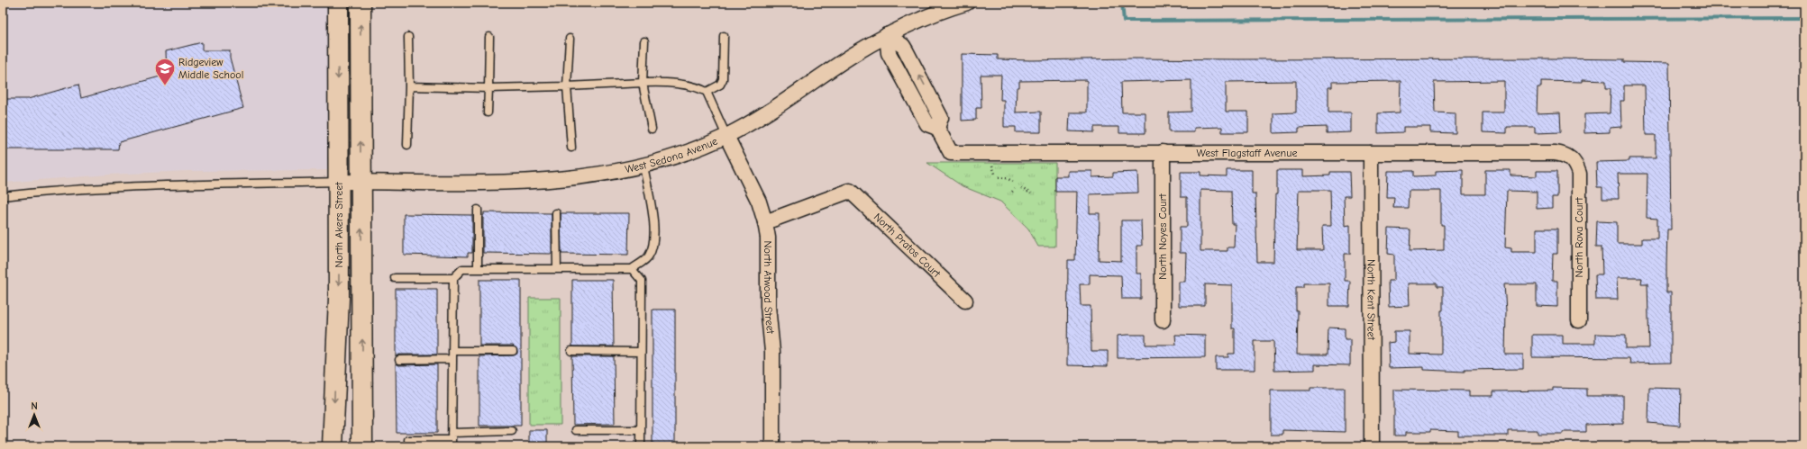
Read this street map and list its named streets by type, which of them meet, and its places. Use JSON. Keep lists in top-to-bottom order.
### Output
{
  "streets": {
    "main road": ["North Akers Street"],
    "street": [
      "West Flagstaff Avenue",
      "West Sedona Avenue",
      "North Noyes Court",
      "North Rova Court",
      "North Pratos Court",
      "North Atwood Street",
      "North Kent Street"
    ]
  },
  "crossings": [
    ["West Flagstaff Avenue", "West Sedona Avenue"],
    ["West Flagstaff Avenue", "North Noyes Court"],
    ["West Flagstaff Avenue", "North Rova Court"],
    ["West Flagstaff Avenue", "North Kent Street"],
    ["West Sedona Avenue", "North Akers Street"],
    ["West Sedona Avenue", "North Atwood Street"],
    ["North Pratos Court", "North Atwood Street"]
  ],
  "places": {
    "school or university": ["Ridgeview Middle School"]
  },
  "north": "top"
}
